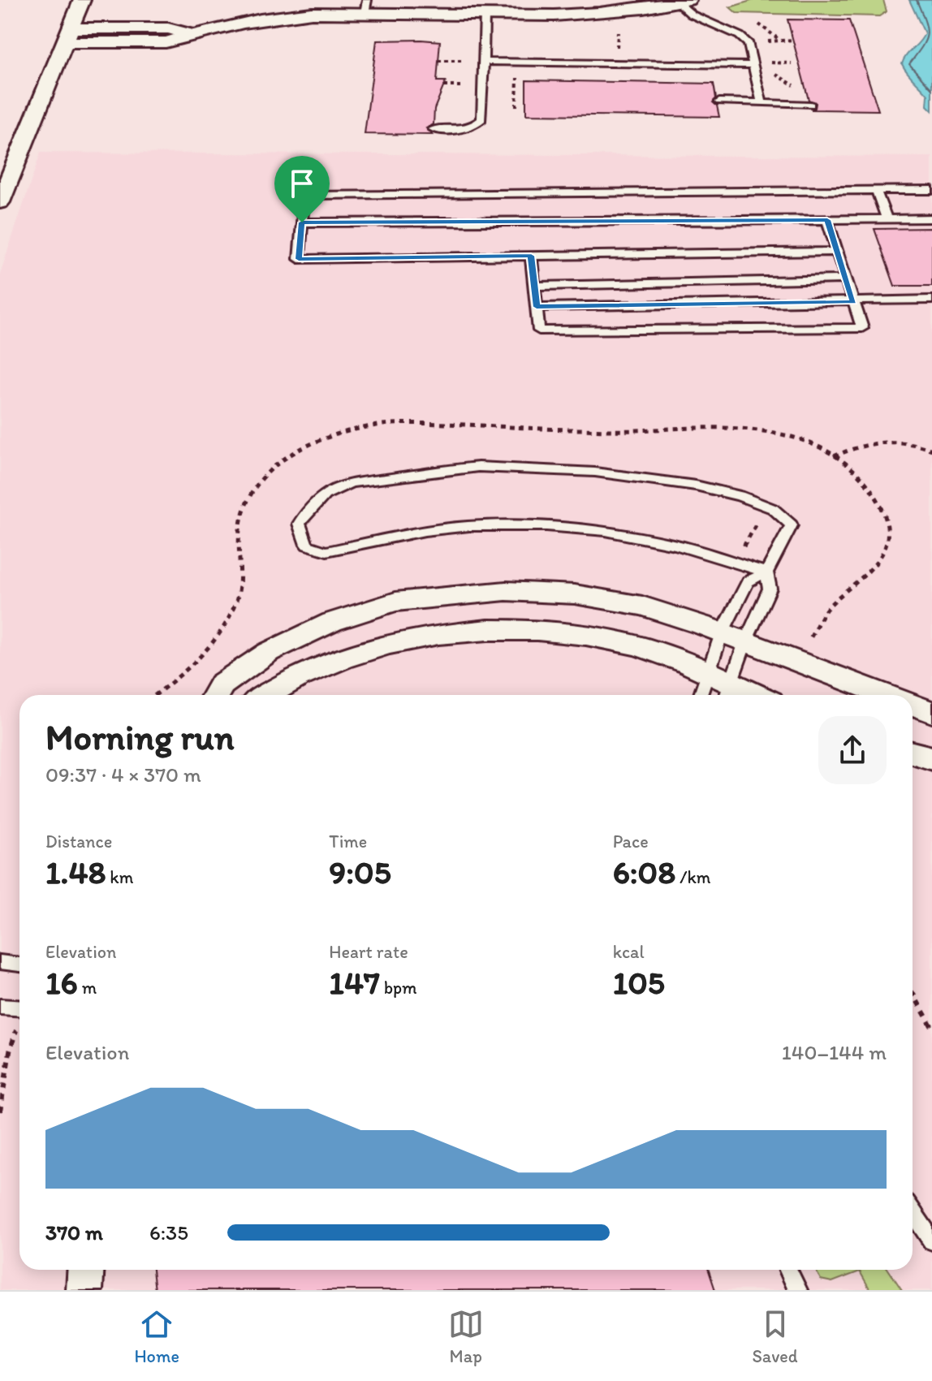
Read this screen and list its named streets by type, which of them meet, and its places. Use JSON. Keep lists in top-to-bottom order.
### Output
{
  "page": {
    "heading": ["Morning run", "09:37 · 4 × 370 m"],
    "stats": [
      ["Distance", "1.48 km"],
      ["Time", "9:05"],
      ["Pace", "6:08 /km"],
      ["Elevation", "16 m"],
      ["Heart rate", "147 bpm"],
      ["kcal", "105"]
    ],
    "chart": ["Elevation", "140–144 m"],
    "list": [
      {
        "name": "370 m",
        "note": "6:35"
      }
    ],
    "tabs": ["Home", "Map", "Saved"]
  }
}
